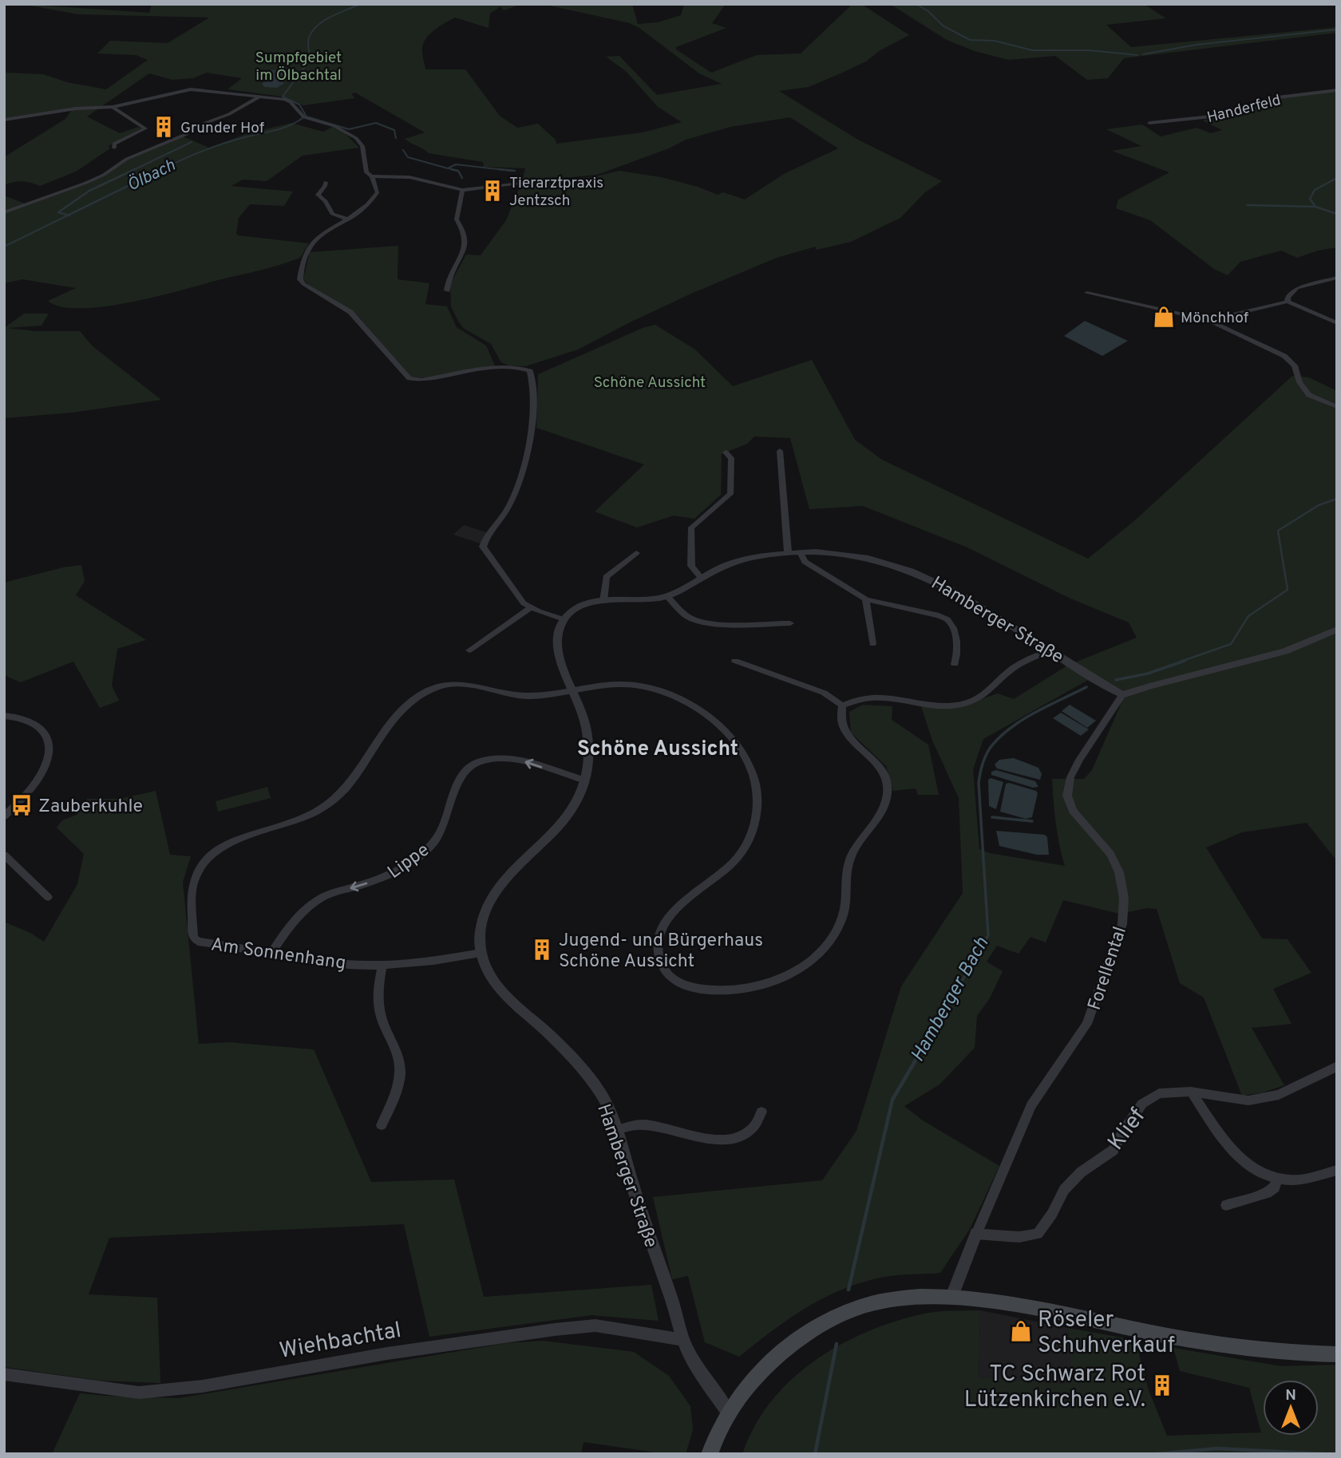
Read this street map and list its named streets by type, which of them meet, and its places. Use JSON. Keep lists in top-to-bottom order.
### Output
{
  "streets": {
    "street": [
      "Handerfeld",
      "Hamberger Straße",
      "Lippe",
      "Am Sonnenhang",
      "Forellental",
      "Klief",
      "Wiehbachtal"
    ]
  },
  "crossings": [
    ["Hamberger Straße", "Lippe"],
    ["Hamberger Straße", "Am Sonnenhang"],
    ["Hamberger Straße", "Forellental"],
    ["Hamberger Straße", "Wiehbachtal"],
    ["Lippe", "Am Sonnenhang"],
    ["Forellental", "Klief"]
  ],
  "one_way": ["Lippe"],
  "districts": ["Schöne Aussicht"],
  "water": ["Ölbach", "Hamberger Bach"],
  "parks": ["Sumpfgebiet im Ölbachtal", "Schöne Aussicht"],
  "places": {
    "building": [
      "Grunder Hof",
      "Tierarztpraxis Jentzsch",
      "Jugend- und Bürgerhaus Schöne Aussicht",
      "TC Schwarz Rot Lützenkirchen e.V."
    ],
    "shop": ["Mönchhof", "Röseler Schuhverkauf"],
    "bus stop": ["Zauberkuhle"]
  },
  "north": "top"
}
